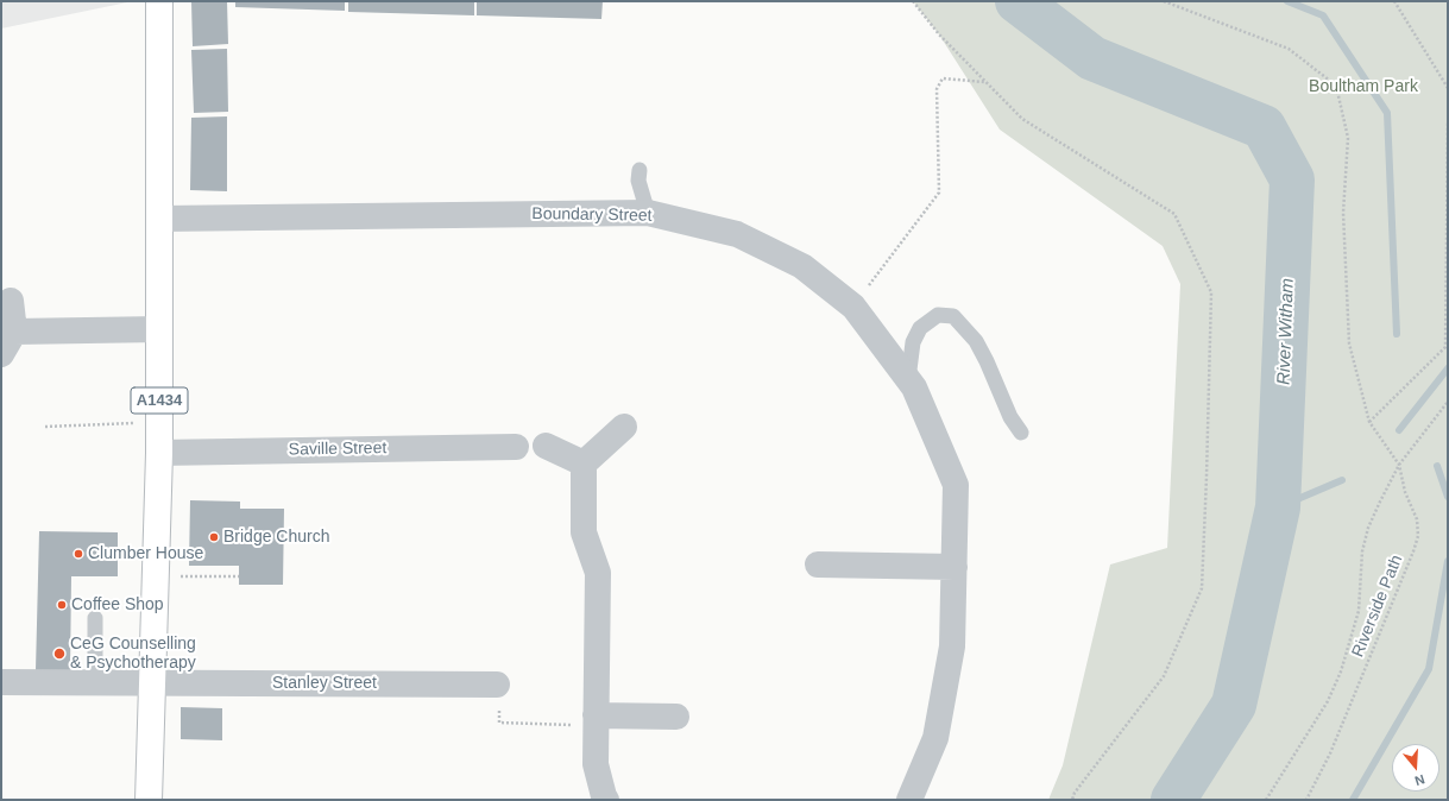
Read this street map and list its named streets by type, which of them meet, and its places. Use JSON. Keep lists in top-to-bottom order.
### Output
{
  "streets": {
    "main road": ["A1434"],
    "street": ["Boundary Street", "Saville Street", "Stanley Street"],
    "path": ["Riverside Path"]
  },
  "crossings": [
    ["Boundary Street", "A1434"],
    ["A1434", "Saville Street"],
    ["A1434", "Stanley Street"]
  ],
  "water": ["River Witham"],
  "parks": ["Boultham Park"],
  "places": [
    "Bridge Church",
    "Clumber House",
    "Coffee Shop",
    "CeG Counselling & Psychotherapy"
  ],
  "north": "bottom"
}
